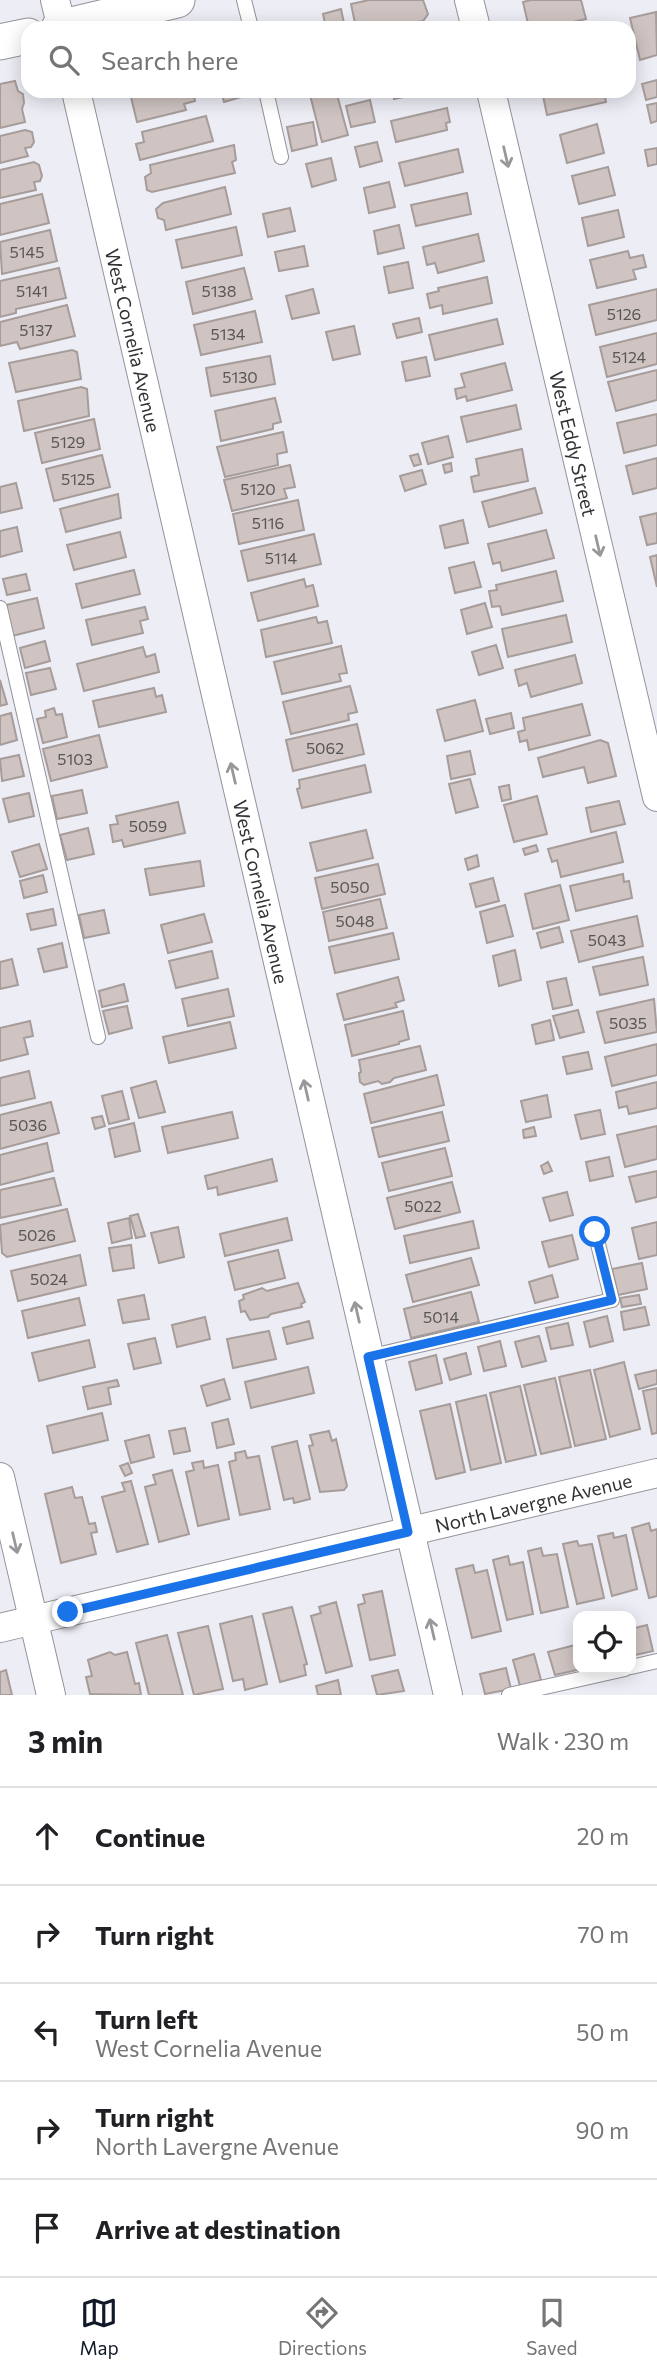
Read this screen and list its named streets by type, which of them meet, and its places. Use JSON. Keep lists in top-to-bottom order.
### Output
{
  "streets": {
    "street": ["West Cornelia Avenue", "West Eddy Street", "North Lavergne Avenue"]
  },
  "crossings": [
    ["West Cornelia Avenue", "North Lavergne Avenue"]
  ],
  "one_way": ["West Cornelia Avenue", "West Eddy Street"],
  "house_numbers": [
    "5145",
    "5141",
    "5138",
    "5126",
    "5137",
    "5134",
    "5124",
    "5130",
    "5129",
    "5125",
    "5120",
    "5116",
    "5114",
    "5062",
    "5103",
    "5059",
    "5050",
    "5048",
    "5043",
    "5035",
    "5036",
    "5022",
    "5026",
    "5024",
    "5014"
  ],
  "page": {
    "search": "Search here",
    "heading": ["3 min", "Walk · 230 m"],
    "list": [
      ["Continue", "20 m"],
      ["Turn right", "70 m"],
      ["Turn left", "West Cornelia Avenue", "50 m"],
      ["Turn right", "North Lavergne Avenue", "90 m"],
      "Arrive at destination"
    ],
    "nav": ["Map", "Directions", "Saved"]
  }
}
